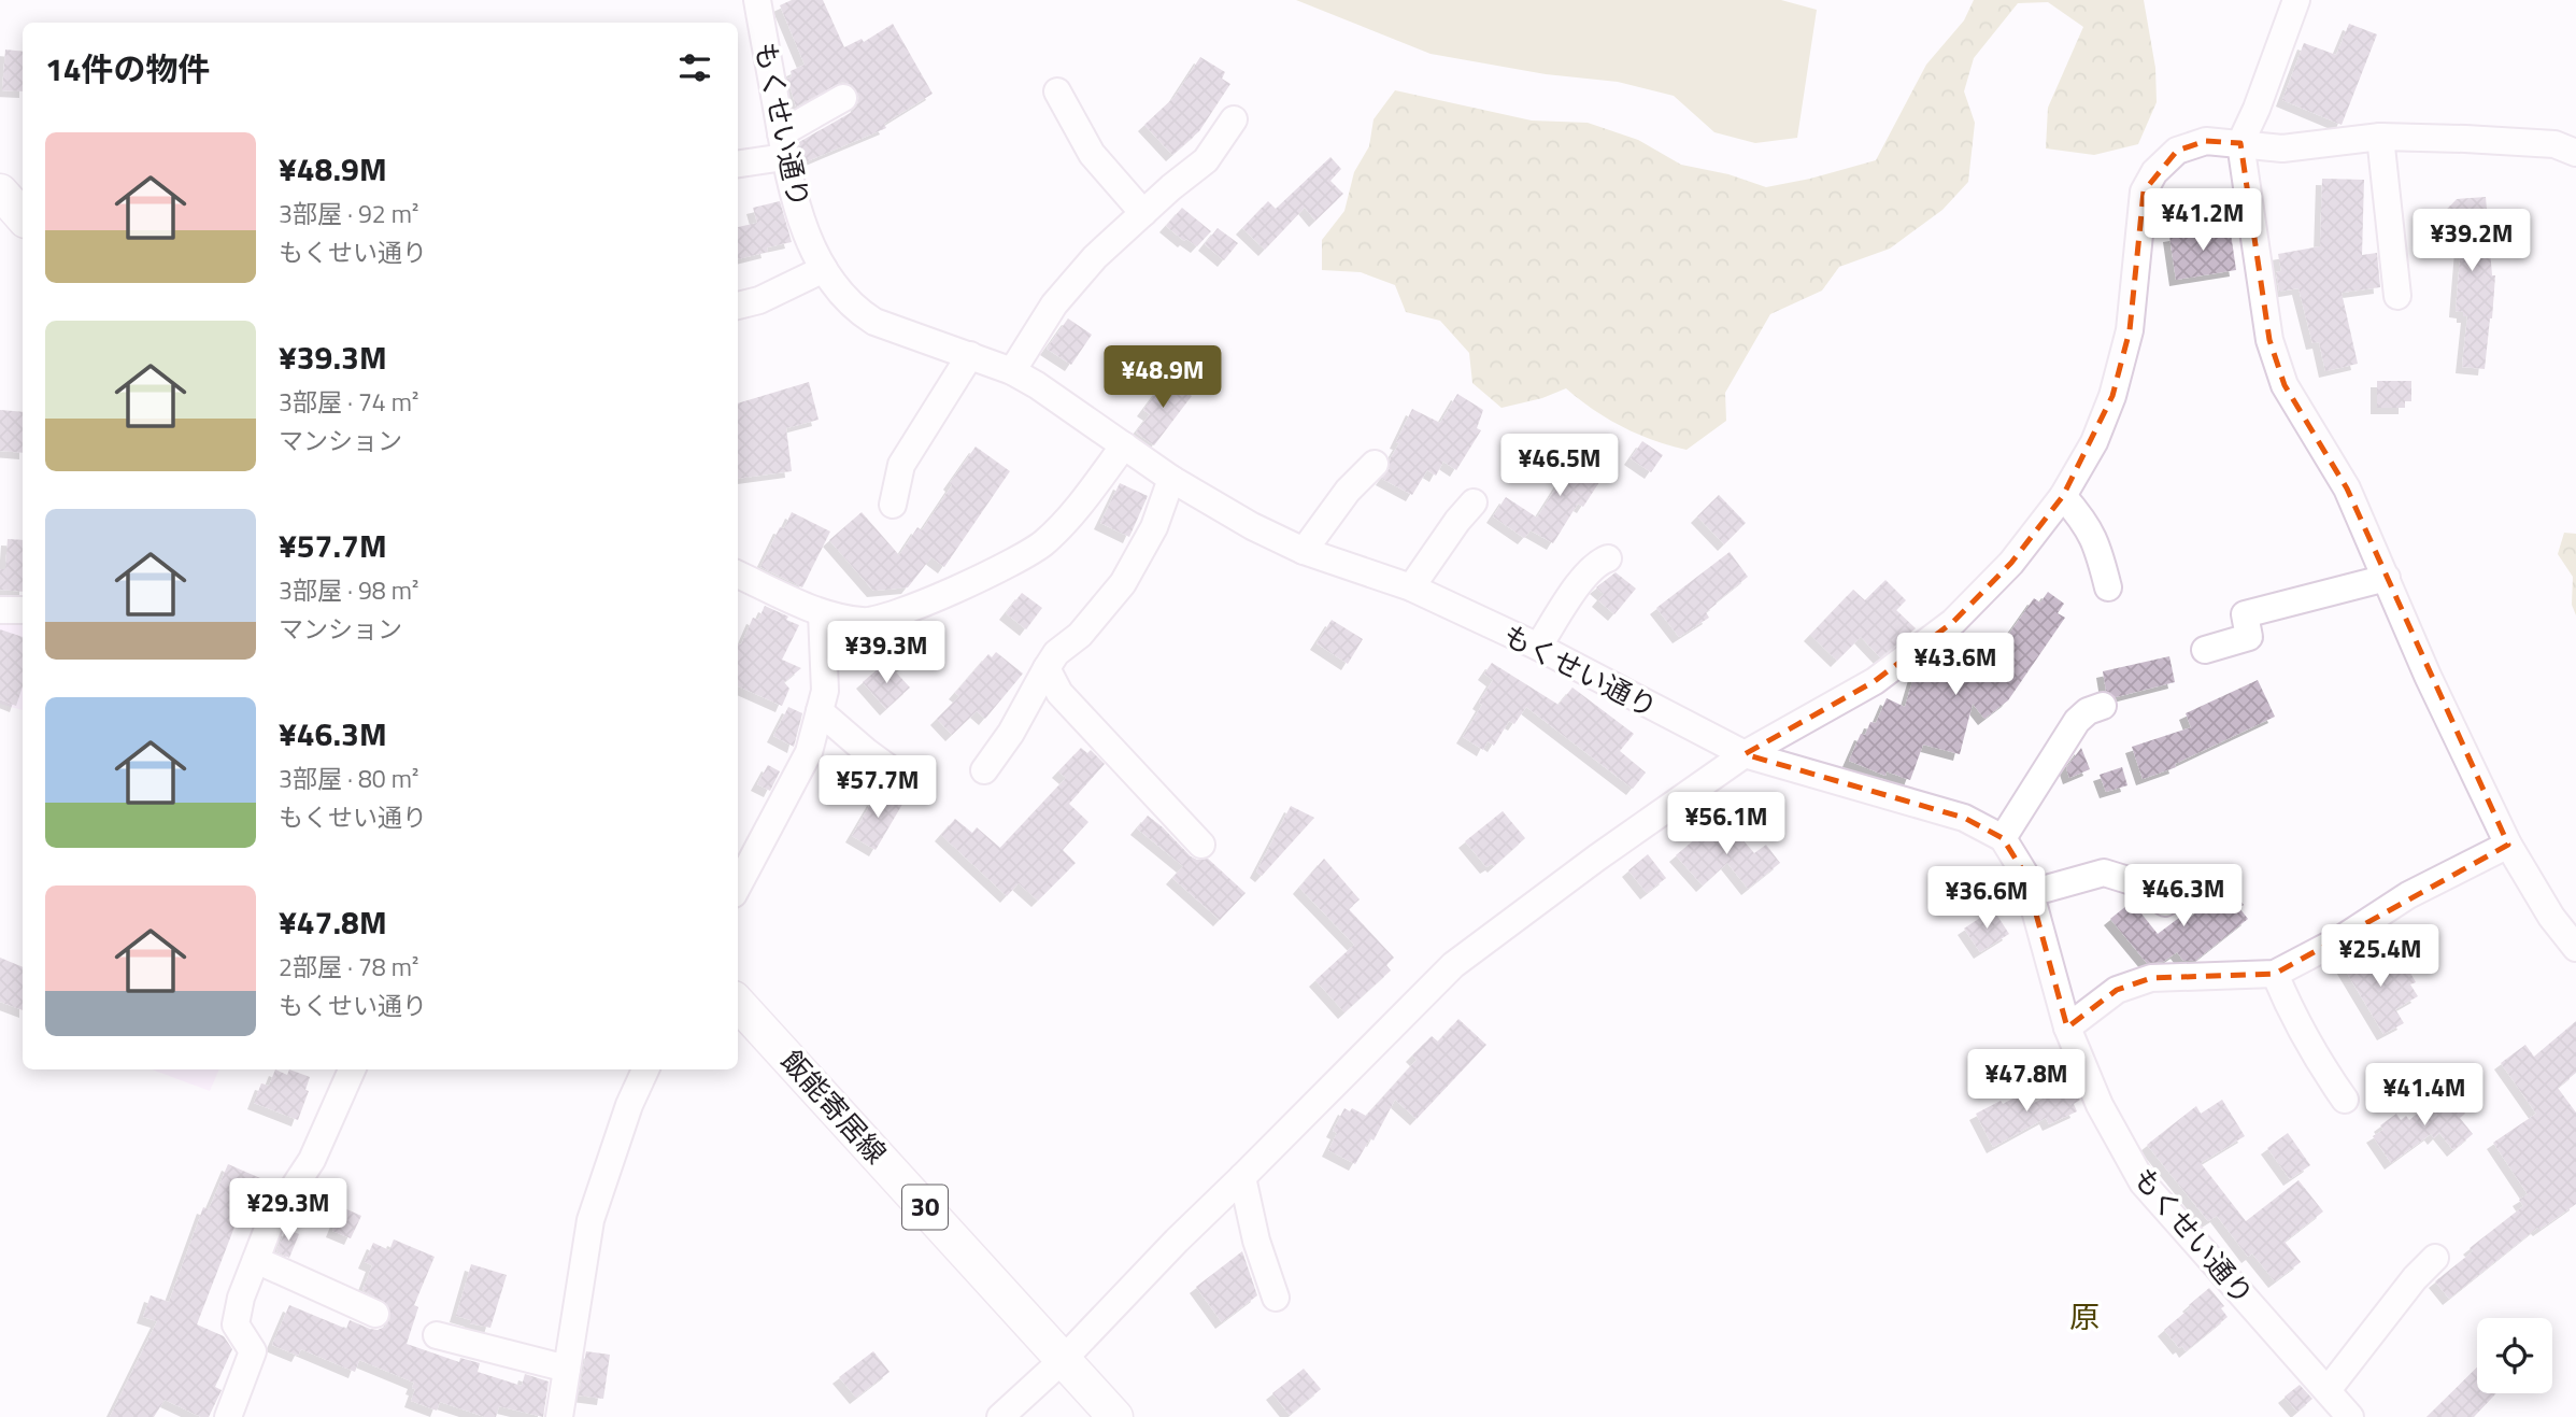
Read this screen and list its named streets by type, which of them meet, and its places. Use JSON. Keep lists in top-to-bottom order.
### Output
{
  "streets": {
    "main road": ["飯能寄居線", "30"],
    "street": ["もくせい通り"]
  },
  "districts": ["原"],
  "page": {
    "heading": "14件の物件",
    "list": [
      {
        "name": "¥48.9M",
        "note": "3部屋 · 92 m² · もくせい通り"
      },
      {
        "name": "¥39.3M",
        "note": "3部屋 · 74 m² · マンション"
      },
      {
        "name": "¥57.7M",
        "note": "3部屋 · 98 m² · マンション"
      },
      {
        "name": "¥46.3M",
        "note": "3部屋 · 80 m² · もくせい通り"
      },
      {
        "name": "¥47.8M",
        "note": "2部屋 · 78 m² · もくせい通り"
      }
    ],
    "price": [
      "¥41.2M",
      "¥39.2M",
      "¥48.9M",
      "¥46.5M",
      "¥39.3M",
      "¥43.6M",
      "¥57.7M",
      "¥56.1M",
      "¥46.3M",
      "¥36.6M",
      "¥25.4M",
      "¥47.8M",
      "¥41.4M",
      "¥29.3M"
    ]
  }
}
